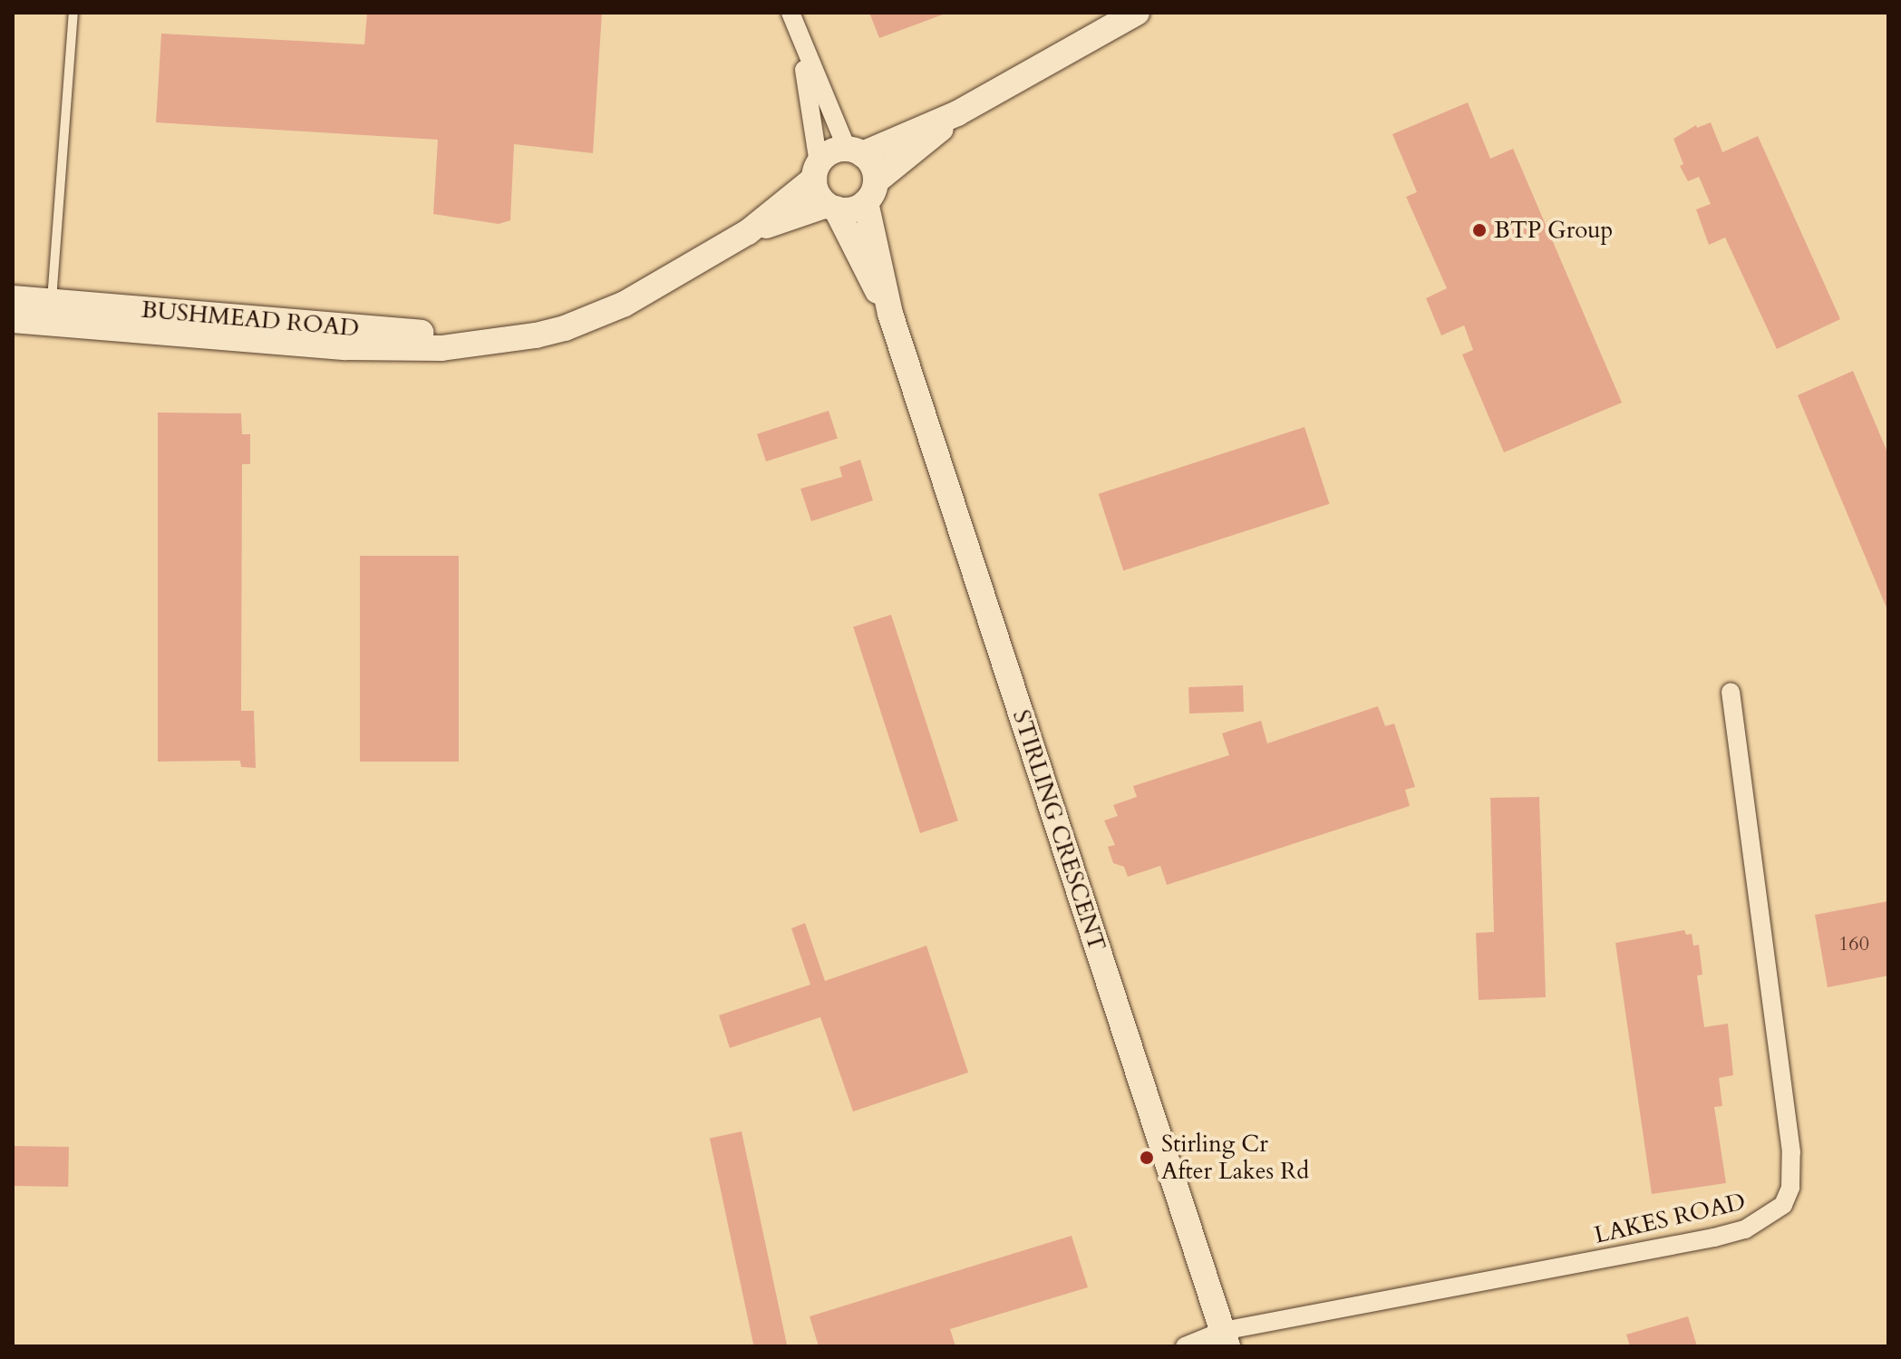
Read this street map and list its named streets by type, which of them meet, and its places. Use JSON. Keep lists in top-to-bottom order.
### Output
{
  "streets": {
    "main road": ["BUSHMEAD ROAD", "STIRLING CRESCENT"],
    "street": ["LAKES ROAD"]
  },
  "crossings": [
    ["BUSHMEAD ROAD", "STIRLING CRESCENT"],
    ["STIRLING CRESCENT", "LAKES ROAD"]
  ],
  "places": ["BTP Group", "Stirling Cr After Lakes Rd"],
  "house_numbers": ["160"]
}
